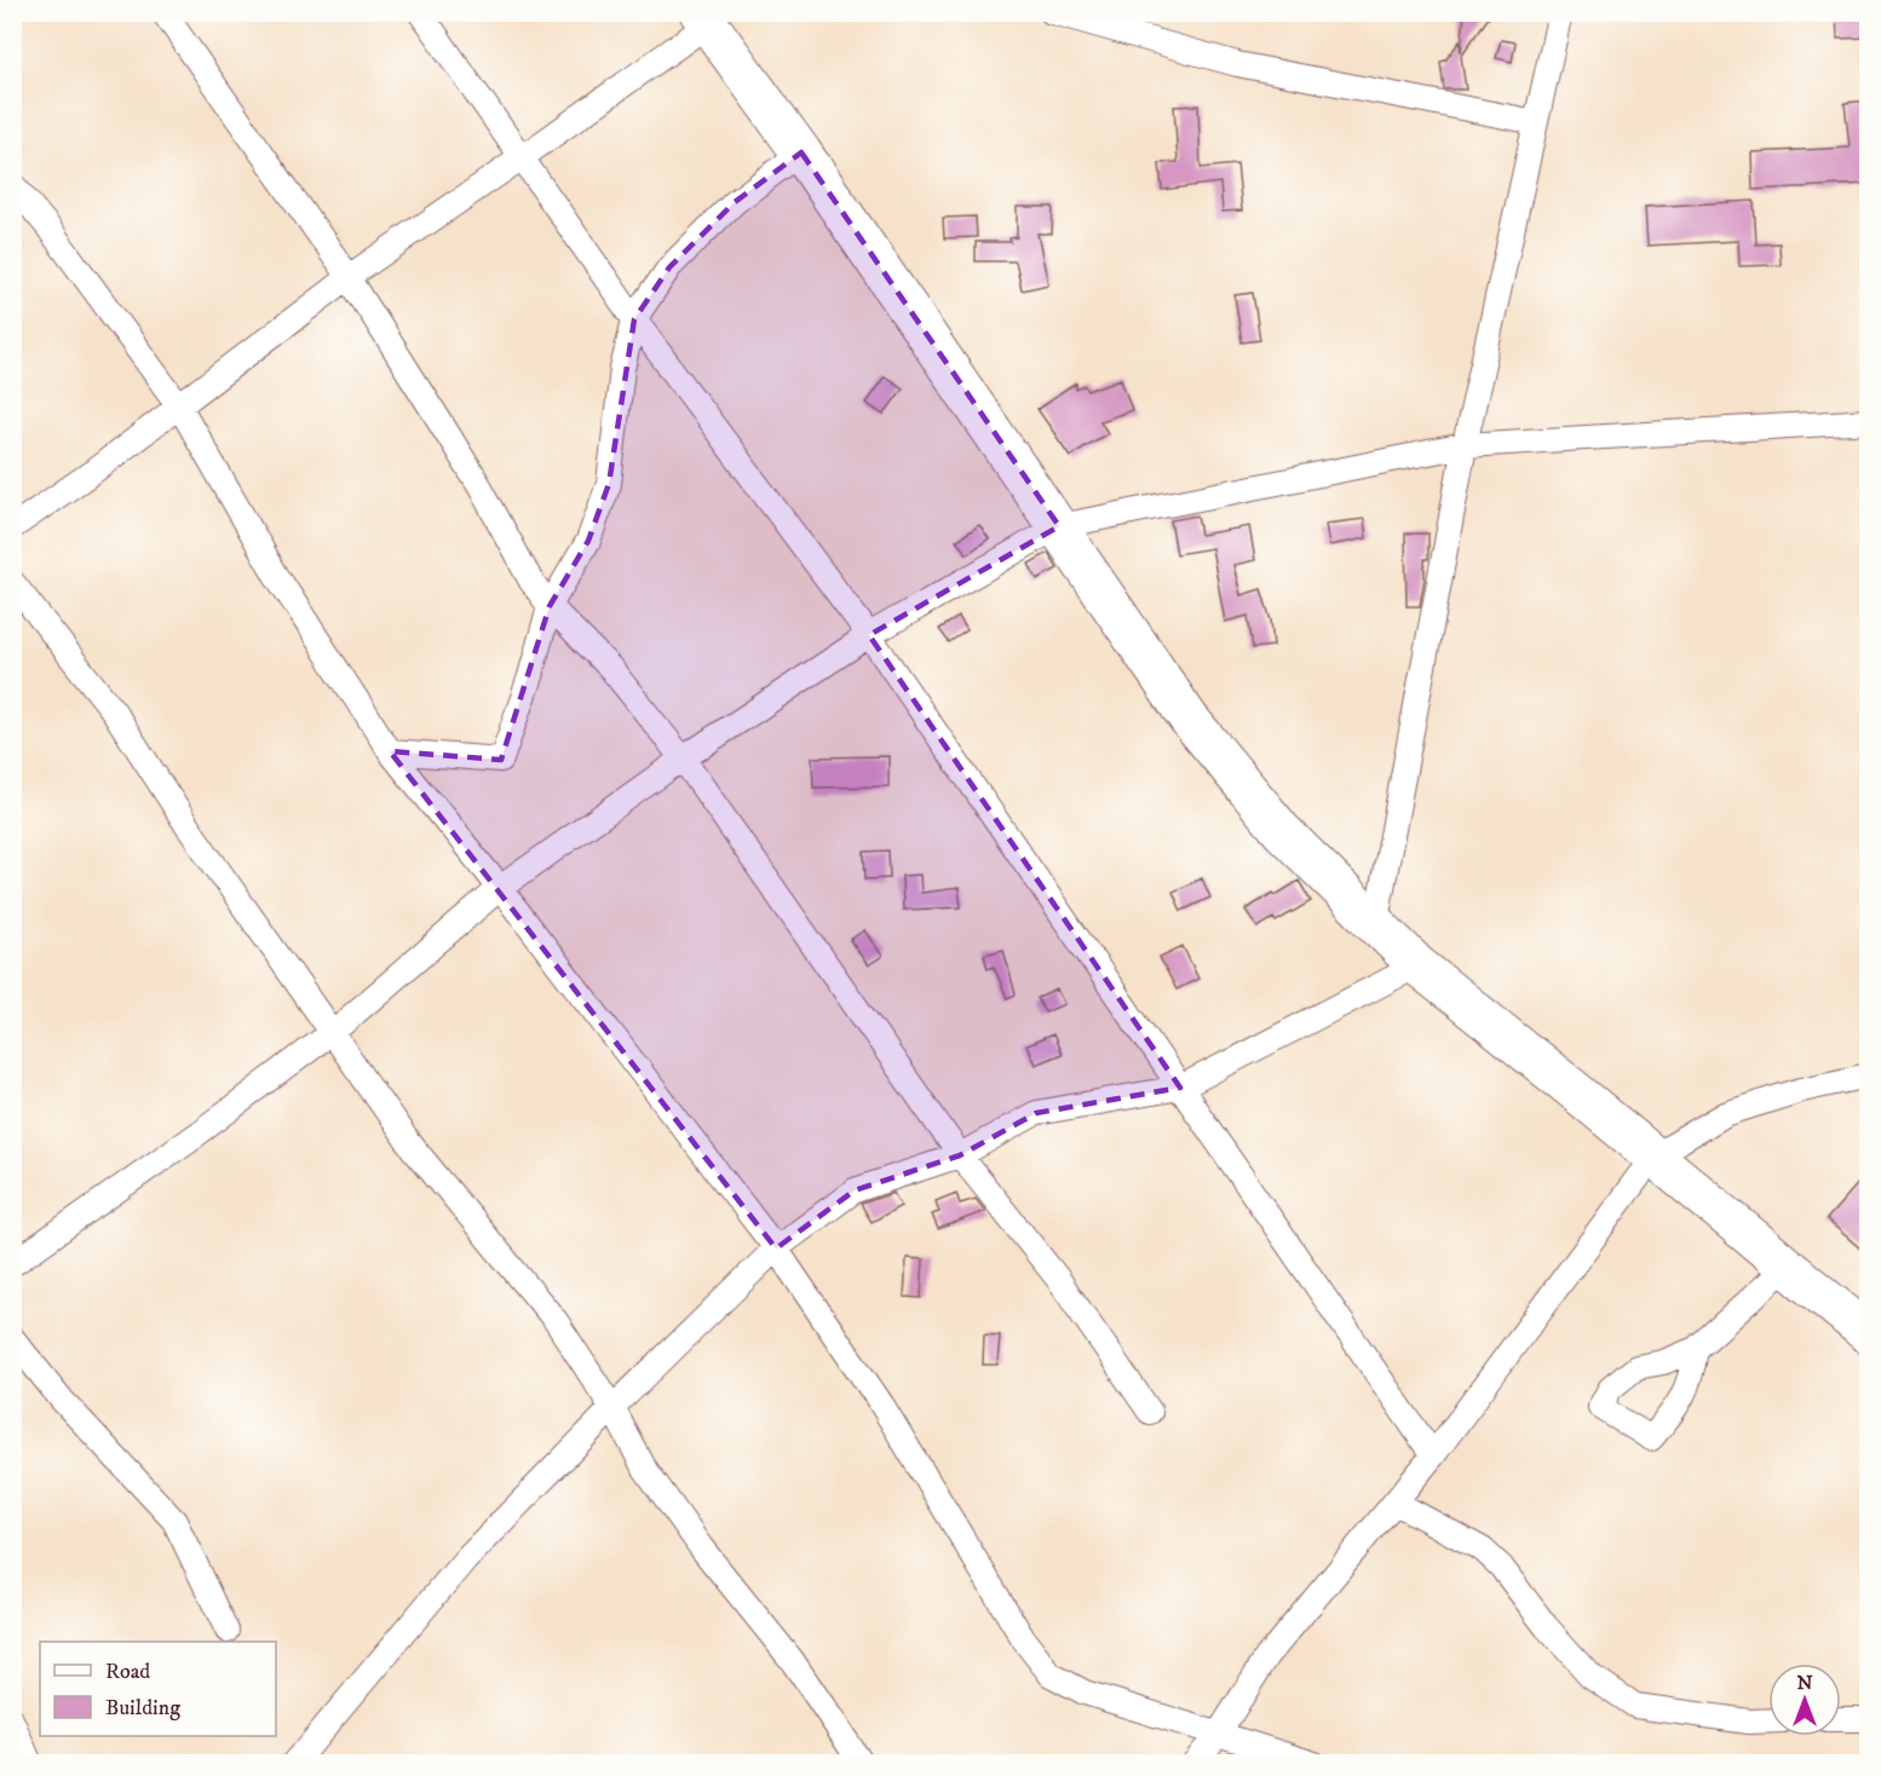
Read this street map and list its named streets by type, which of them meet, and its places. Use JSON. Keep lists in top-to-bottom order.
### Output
{
  "legend": ["Road", "Building"],
  "north": "top"
}
